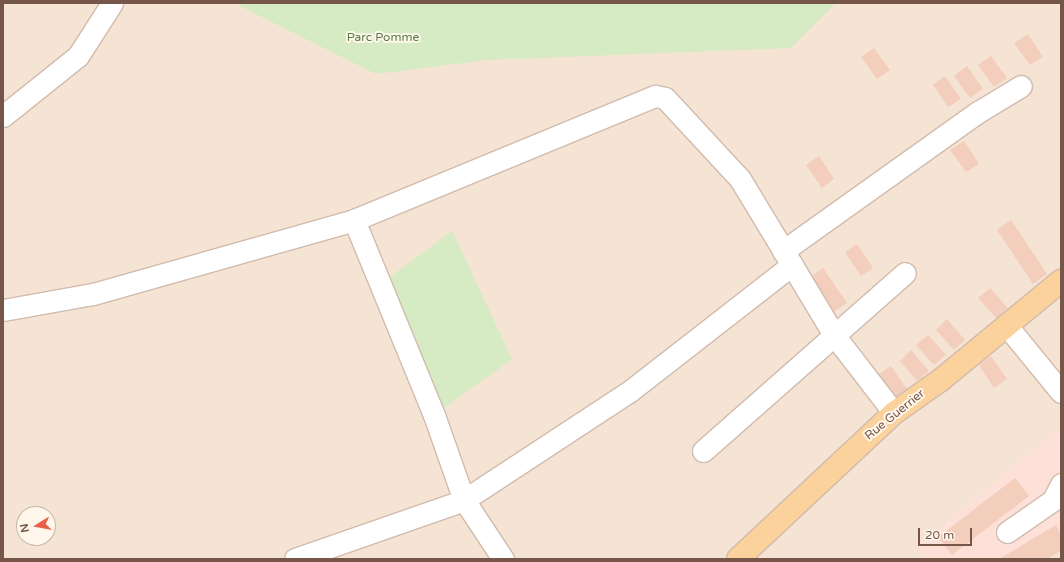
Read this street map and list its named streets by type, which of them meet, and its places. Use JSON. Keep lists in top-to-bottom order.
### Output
{
  "streets": {
    "main road": ["Rue Guerrier"]
  },
  "parks": ["Parc Pomme"],
  "scale_bar": "20 m",
  "north": "left"
}
